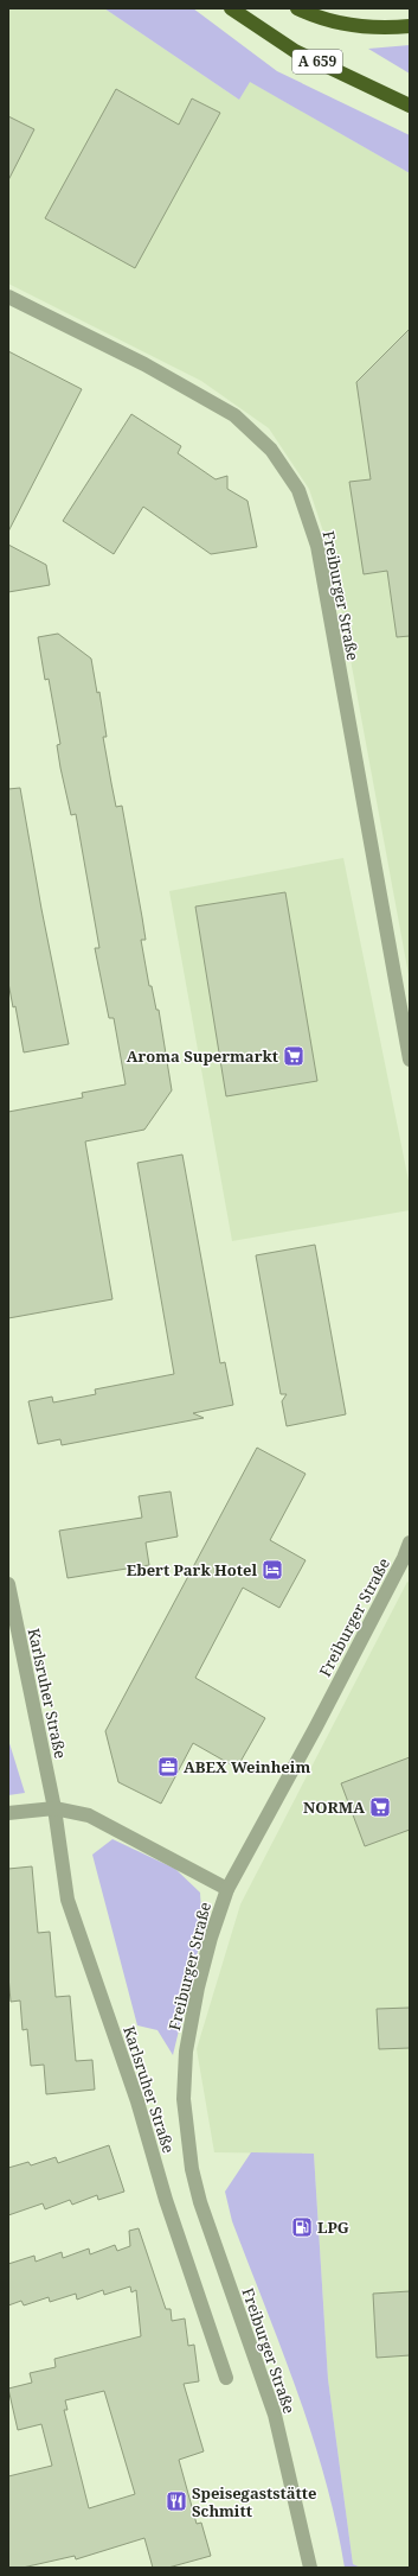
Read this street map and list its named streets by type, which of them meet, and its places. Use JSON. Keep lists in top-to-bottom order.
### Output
{
  "streets": {
    "highway": ["A 659"],
    "street": ["Freiburger Straße", "Karlsruher Straße"]
  },
  "places": {
    "supermarket": ["Aroma Supermarkt", "NORMA"],
    "hotel": ["Ebert Park Hotel"],
    "office": ["ABEX Weinheim"],
    "fuel station": ["LPG"],
    "restaurant": ["Speisegaststätte Schmitt"]
  }
}
